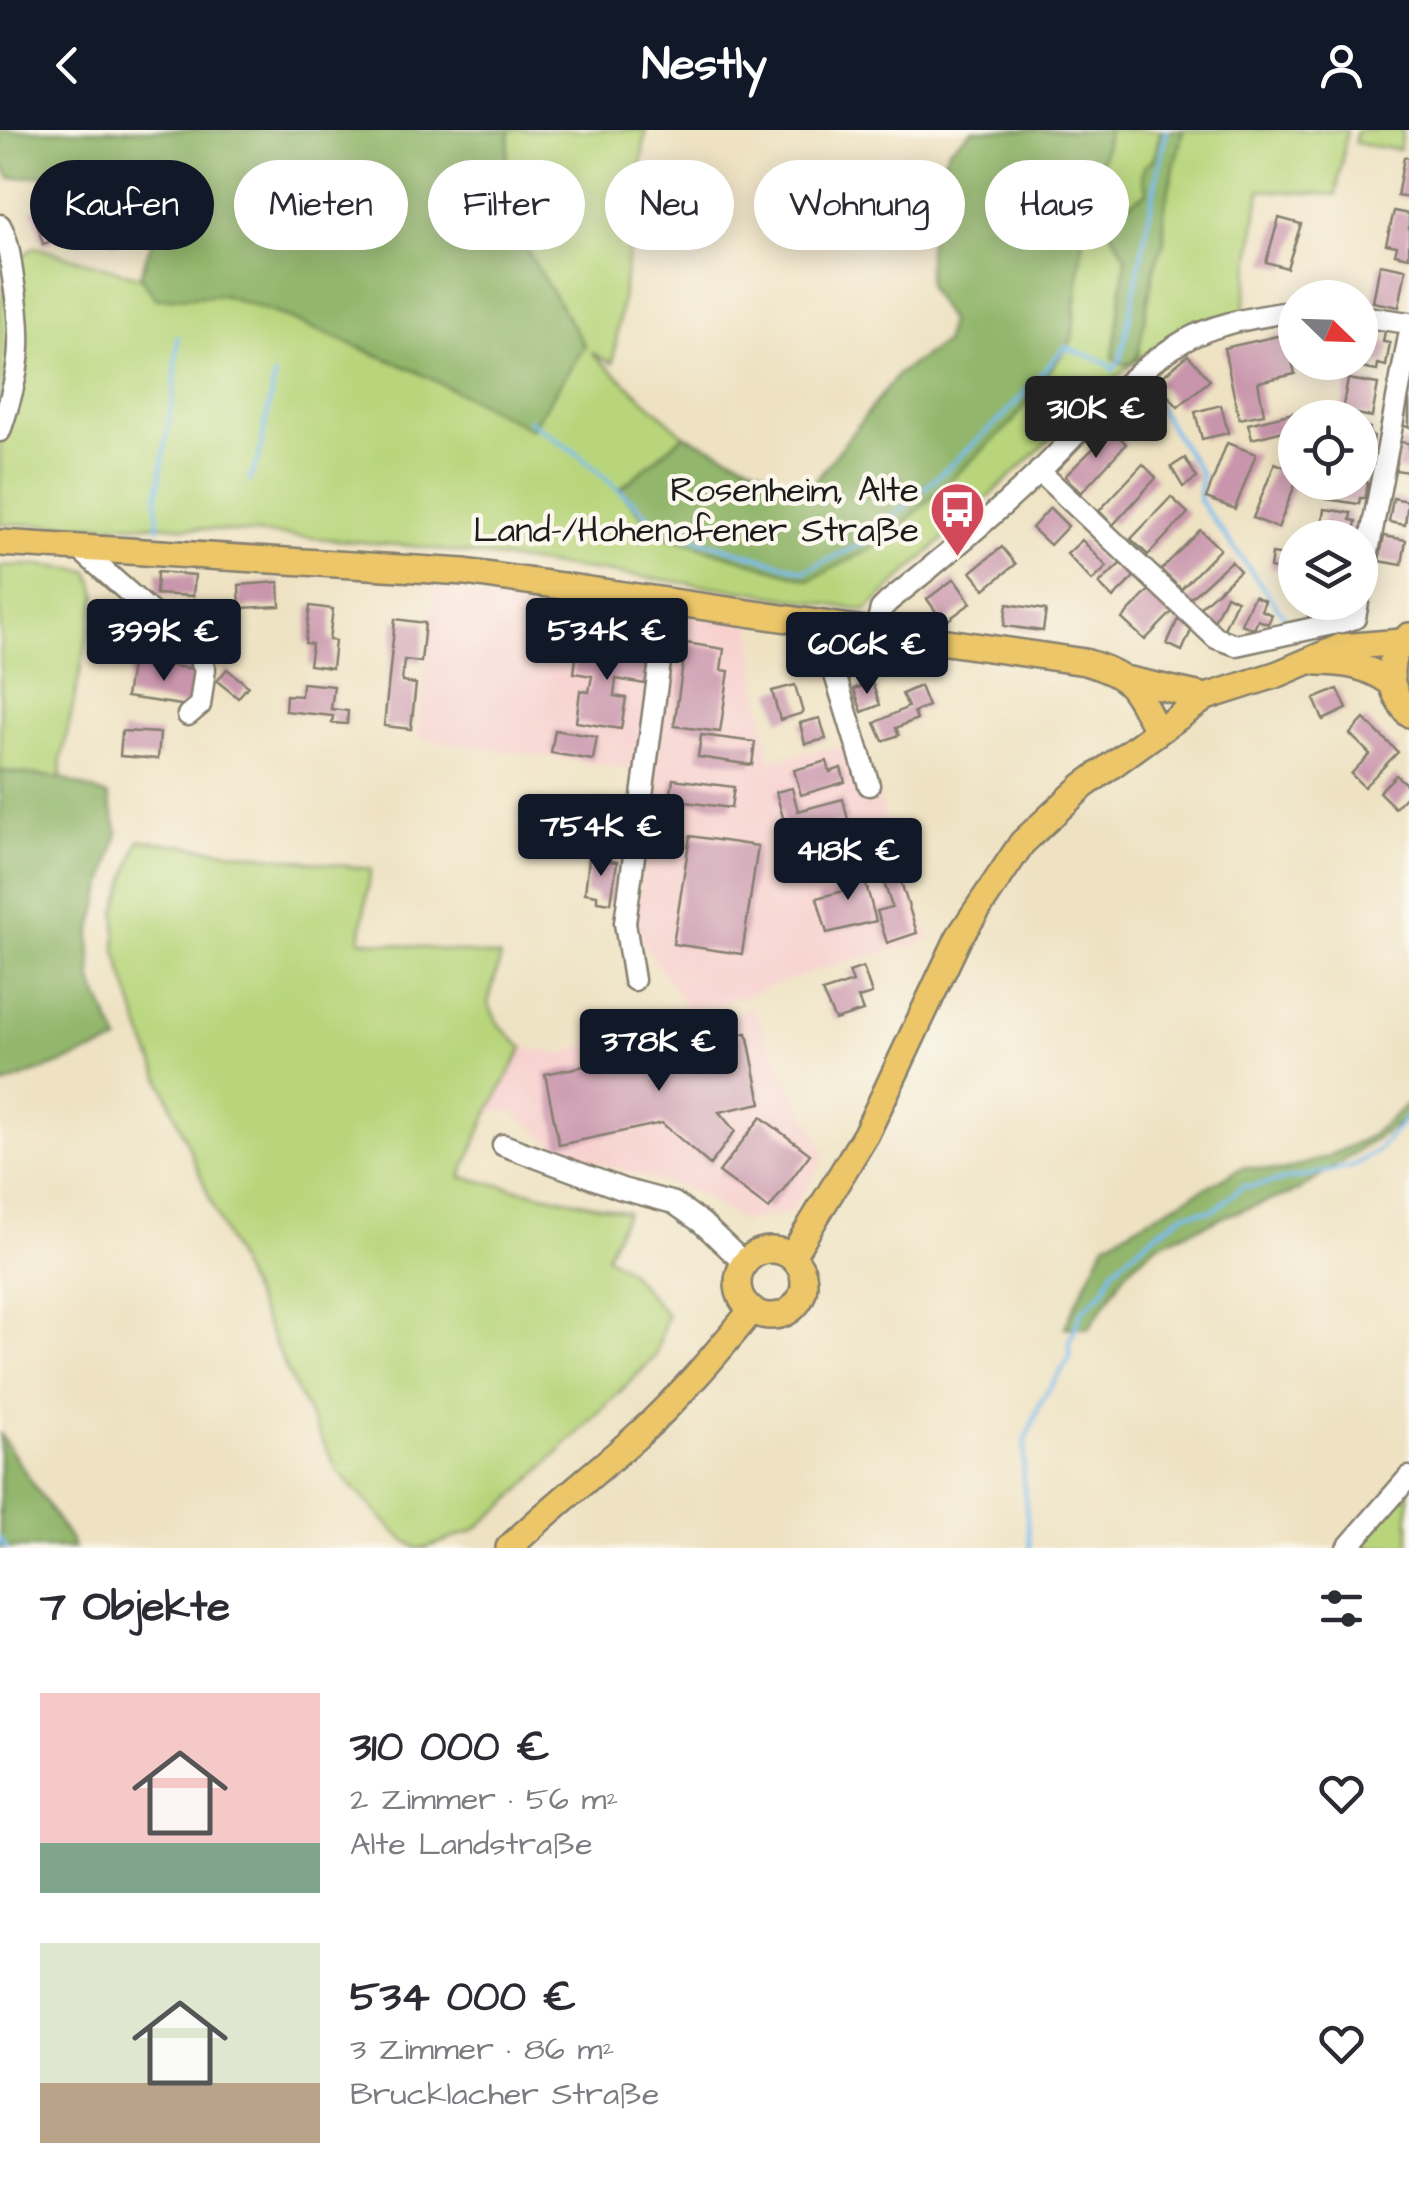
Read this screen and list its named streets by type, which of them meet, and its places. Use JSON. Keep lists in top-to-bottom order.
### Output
{
  "places": {
    "bus stop": ["Rosenheim, Alte Land-/Hohenofener Straße"]
  },
  "north": "bottom right",
  "page": {
    "header": "Nestly",
    "chip": [
      "Kaufen",
      "Mieten",
      "Filter",
      "Neu",
      "Wohnung",
      "Haus"
    ],
    "price": [
      "310K €",
      "534K €",
      "399K €",
      "606K €",
      "754K €",
      "418K €",
      "378K €"
    ],
    "heading": "7 Objekte",
    "list": [
      {
        "name": "310 000 €",
        "note": "2 Zimmer · 56 m² · Alte Landstraße"
      },
      {
        "name": "534 000 €",
        "note": "3 Zimmer · 86 m² · Brucklacher Straße"
      }
    ]
  }
}
